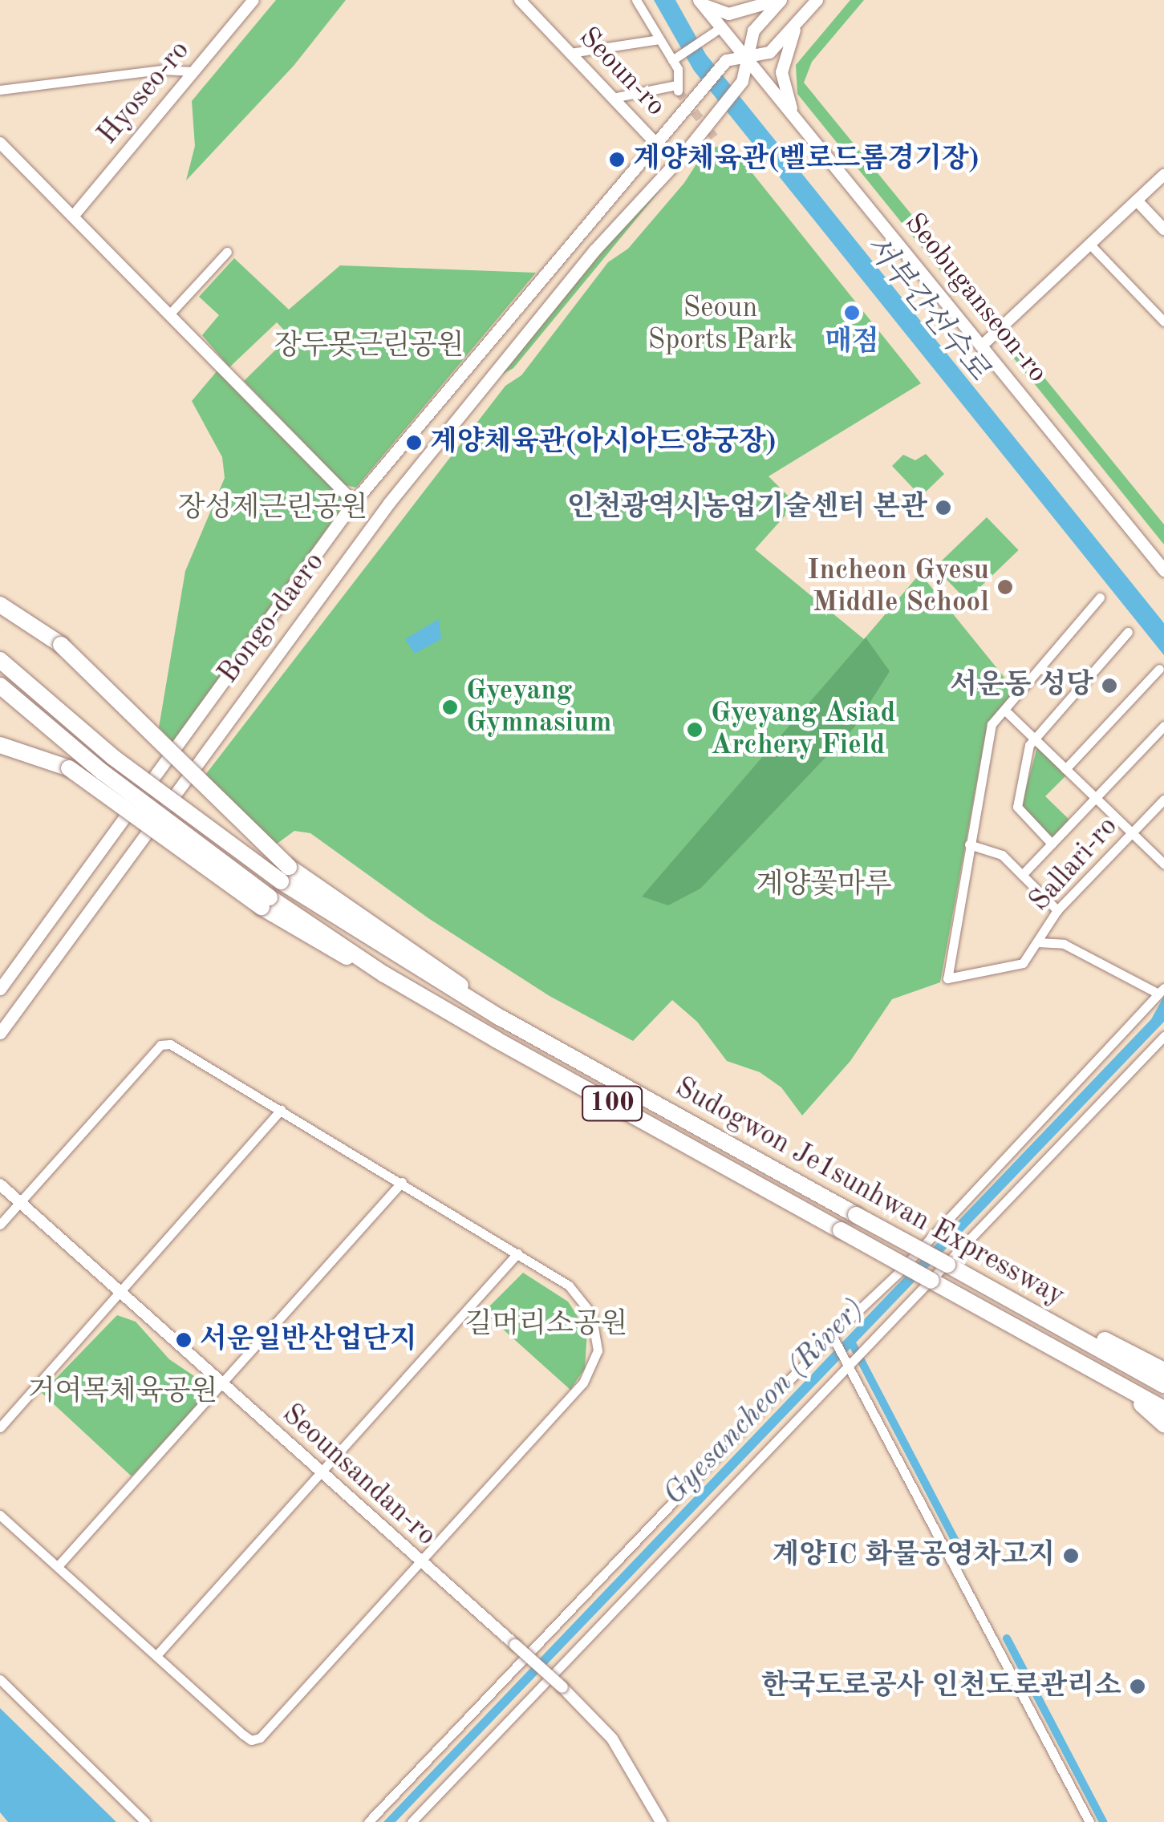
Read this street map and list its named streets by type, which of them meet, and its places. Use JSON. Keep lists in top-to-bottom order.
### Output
{
  "streets": {
    "highway": ["100", "Sudogwon Je1sunhwan Expressway"],
    "main road": ["Seobuganseon-ro", "Bongo-daero"],
    "street": [
      "Seoun-ro",
      "Hyoseo-ro",
      "Sallari-ro",
      "Seounsandan-ro"
    ]
  },
  "crossings": [
    ["Seoun-ro", "Bongo-daero"],
    ["Seobuganseon-ro", "Bongo-daero"]
  ],
  "water": ["서부간선수로", "Gyesancheon (River)"],
  "parks": [
    "Seoun Sports Park",
    "장두못근린공원",
    "장성제근린공원",
    "계양꽃마루",
    "길머리소공원",
    "거여목체육공원"
  ],
  "places": [
    "계양체육관(벨로드롬경기장)",
    "매점",
    "계양체육관(아시아드양궁장)",
    "인천광역시농업기술센터 본관",
    "Incheon Gyesu Middle School",
    "서운동 성당",
    "Gyeyang Gymnasium",
    "Gyeyang Asiad Archery Field",
    "서운일반산업단지",
    "계양IC 화물공영차고지",
    "한국도로공사 인천도로관리소"
  ]
}
